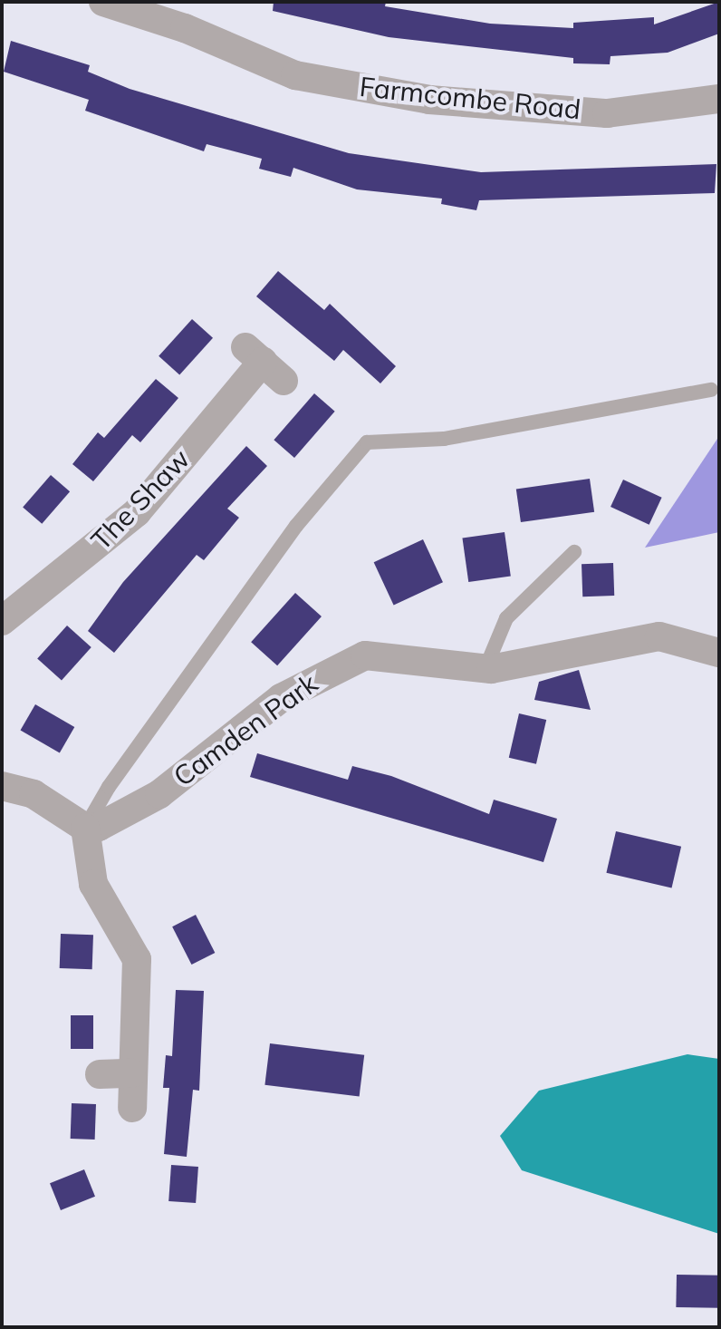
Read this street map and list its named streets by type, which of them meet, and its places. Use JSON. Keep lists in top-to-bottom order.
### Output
{
  "streets": {
    "street": ["Farmcombe Road", "The Shaw", "Camden Park"]
  }
}
